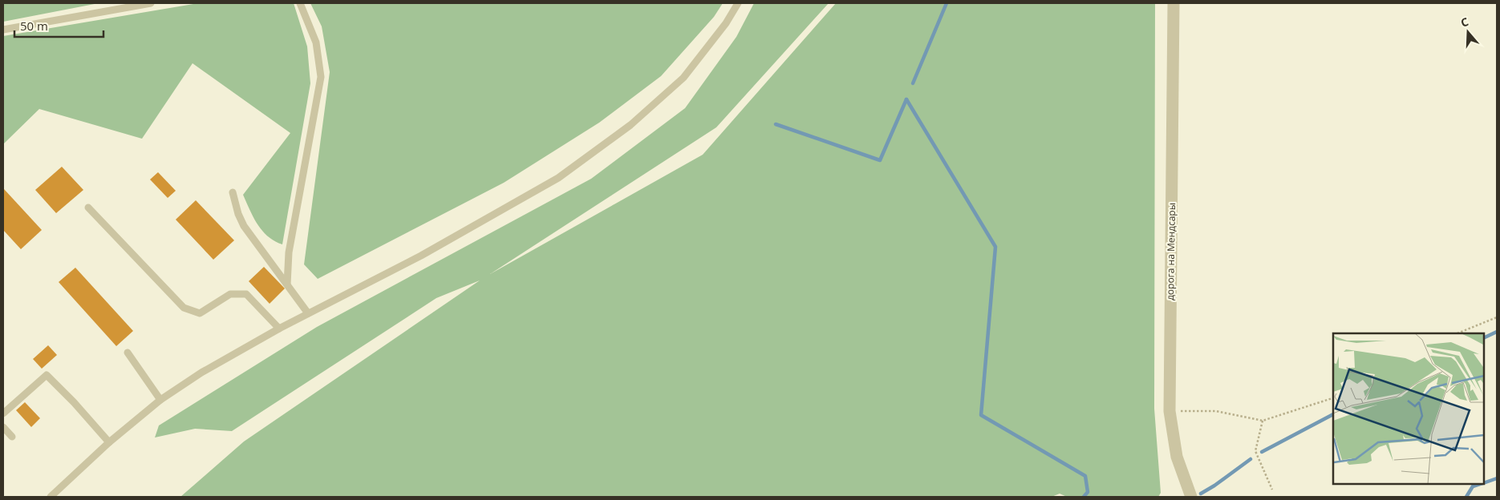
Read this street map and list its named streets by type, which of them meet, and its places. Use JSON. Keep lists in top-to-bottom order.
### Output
{
  "streets": {
    "street": ["дорога на Мендсары"]
  },
  "scale_bar": "50 m",
  "north": "top"
}
